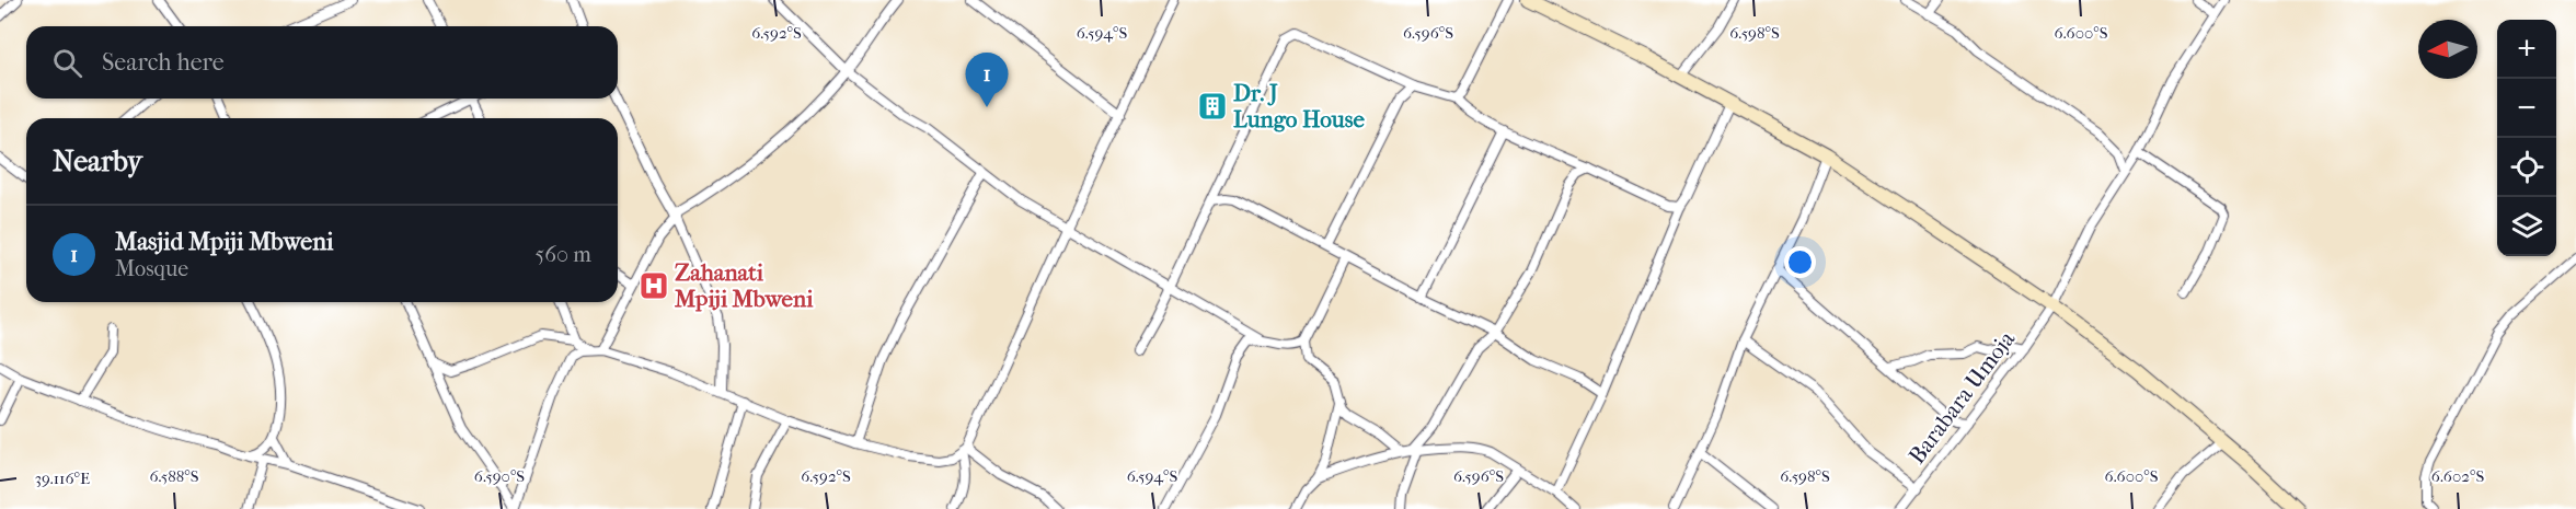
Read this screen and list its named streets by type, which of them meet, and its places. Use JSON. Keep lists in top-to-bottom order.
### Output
{
  "streets": {
    "street": ["Barabara Umoja"]
  },
  "places": {
    "building": ["Dr. J Lungo House"],
    "hospital": ["Zahanati Mpiji Mbweni"]
  },
  "north": "left",
  "page": {
    "map_buttons": ["+", "−"],
    "search": "Search here",
    "pins": "1",
    "heading": "Nearby",
    "list": [
      {
        "mark": "1",
        "name": "Masjid Mpiji Mbweni",
        "note": "Mosque",
        "value": "560 m"
      }
    ]
  },
  "coordinates": [
    "6.592°S",
    "6.594°S",
    "6.596°S",
    "6.598°S",
    "6.600°S",
    "6.588°S",
    "6.590°S",
    "6.602°S",
    "39.116°E"
  ]
}
